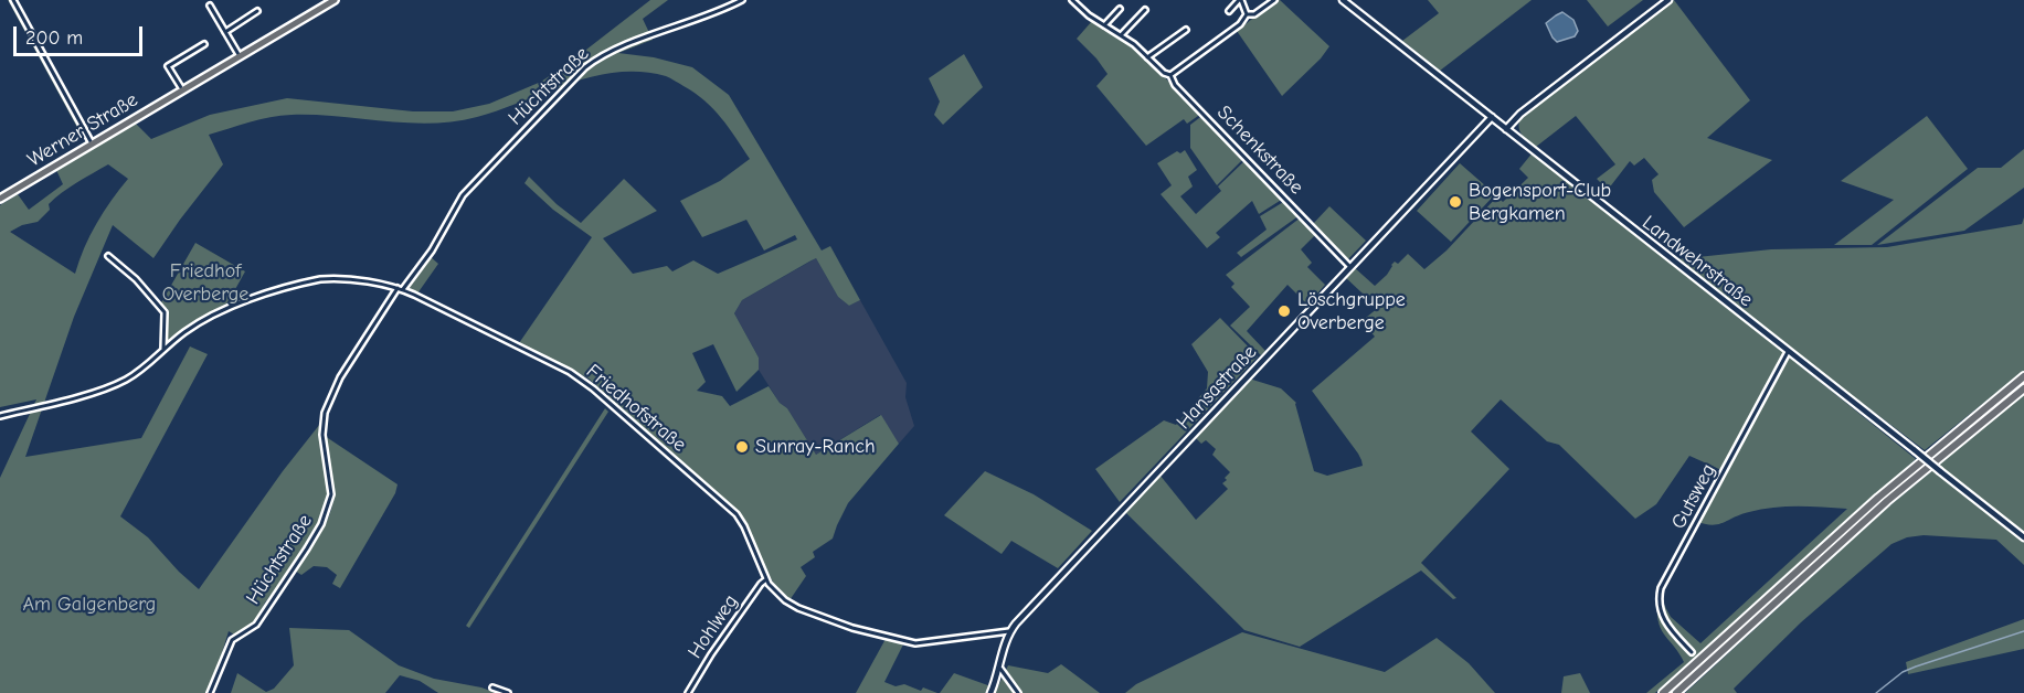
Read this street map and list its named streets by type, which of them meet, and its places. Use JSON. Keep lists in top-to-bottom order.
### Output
{
  "streets": {
    "main road": ["Werner Straße"],
    "street": [
      "Hüchtstraße",
      "Schenkstraße",
      "Landwehrstraße",
      "Hansastraße",
      "Friedhofstraße",
      "Gutsweg",
      "Hohlweg"
    ]
  },
  "crossings": [
    ["Hüchtstraße", "Friedhofstraße"],
    ["Schenkstraße", "Hansastraße"],
    ["Landwehrstraße", "Hansastraße"],
    ["Landwehrstraße", "Gutsweg"],
    ["Hansastraße", "Friedhofstraße"],
    ["Friedhofstraße", "Hohlweg"]
  ],
  "parks": ["Friedhof Overberge", "Am Galgenberg"],
  "places": ["Bogensport-Club Bergkamen", "Löschgruppe Overberge", "Sunray-Ranch"],
  "scale_bar": "200 m"
}
